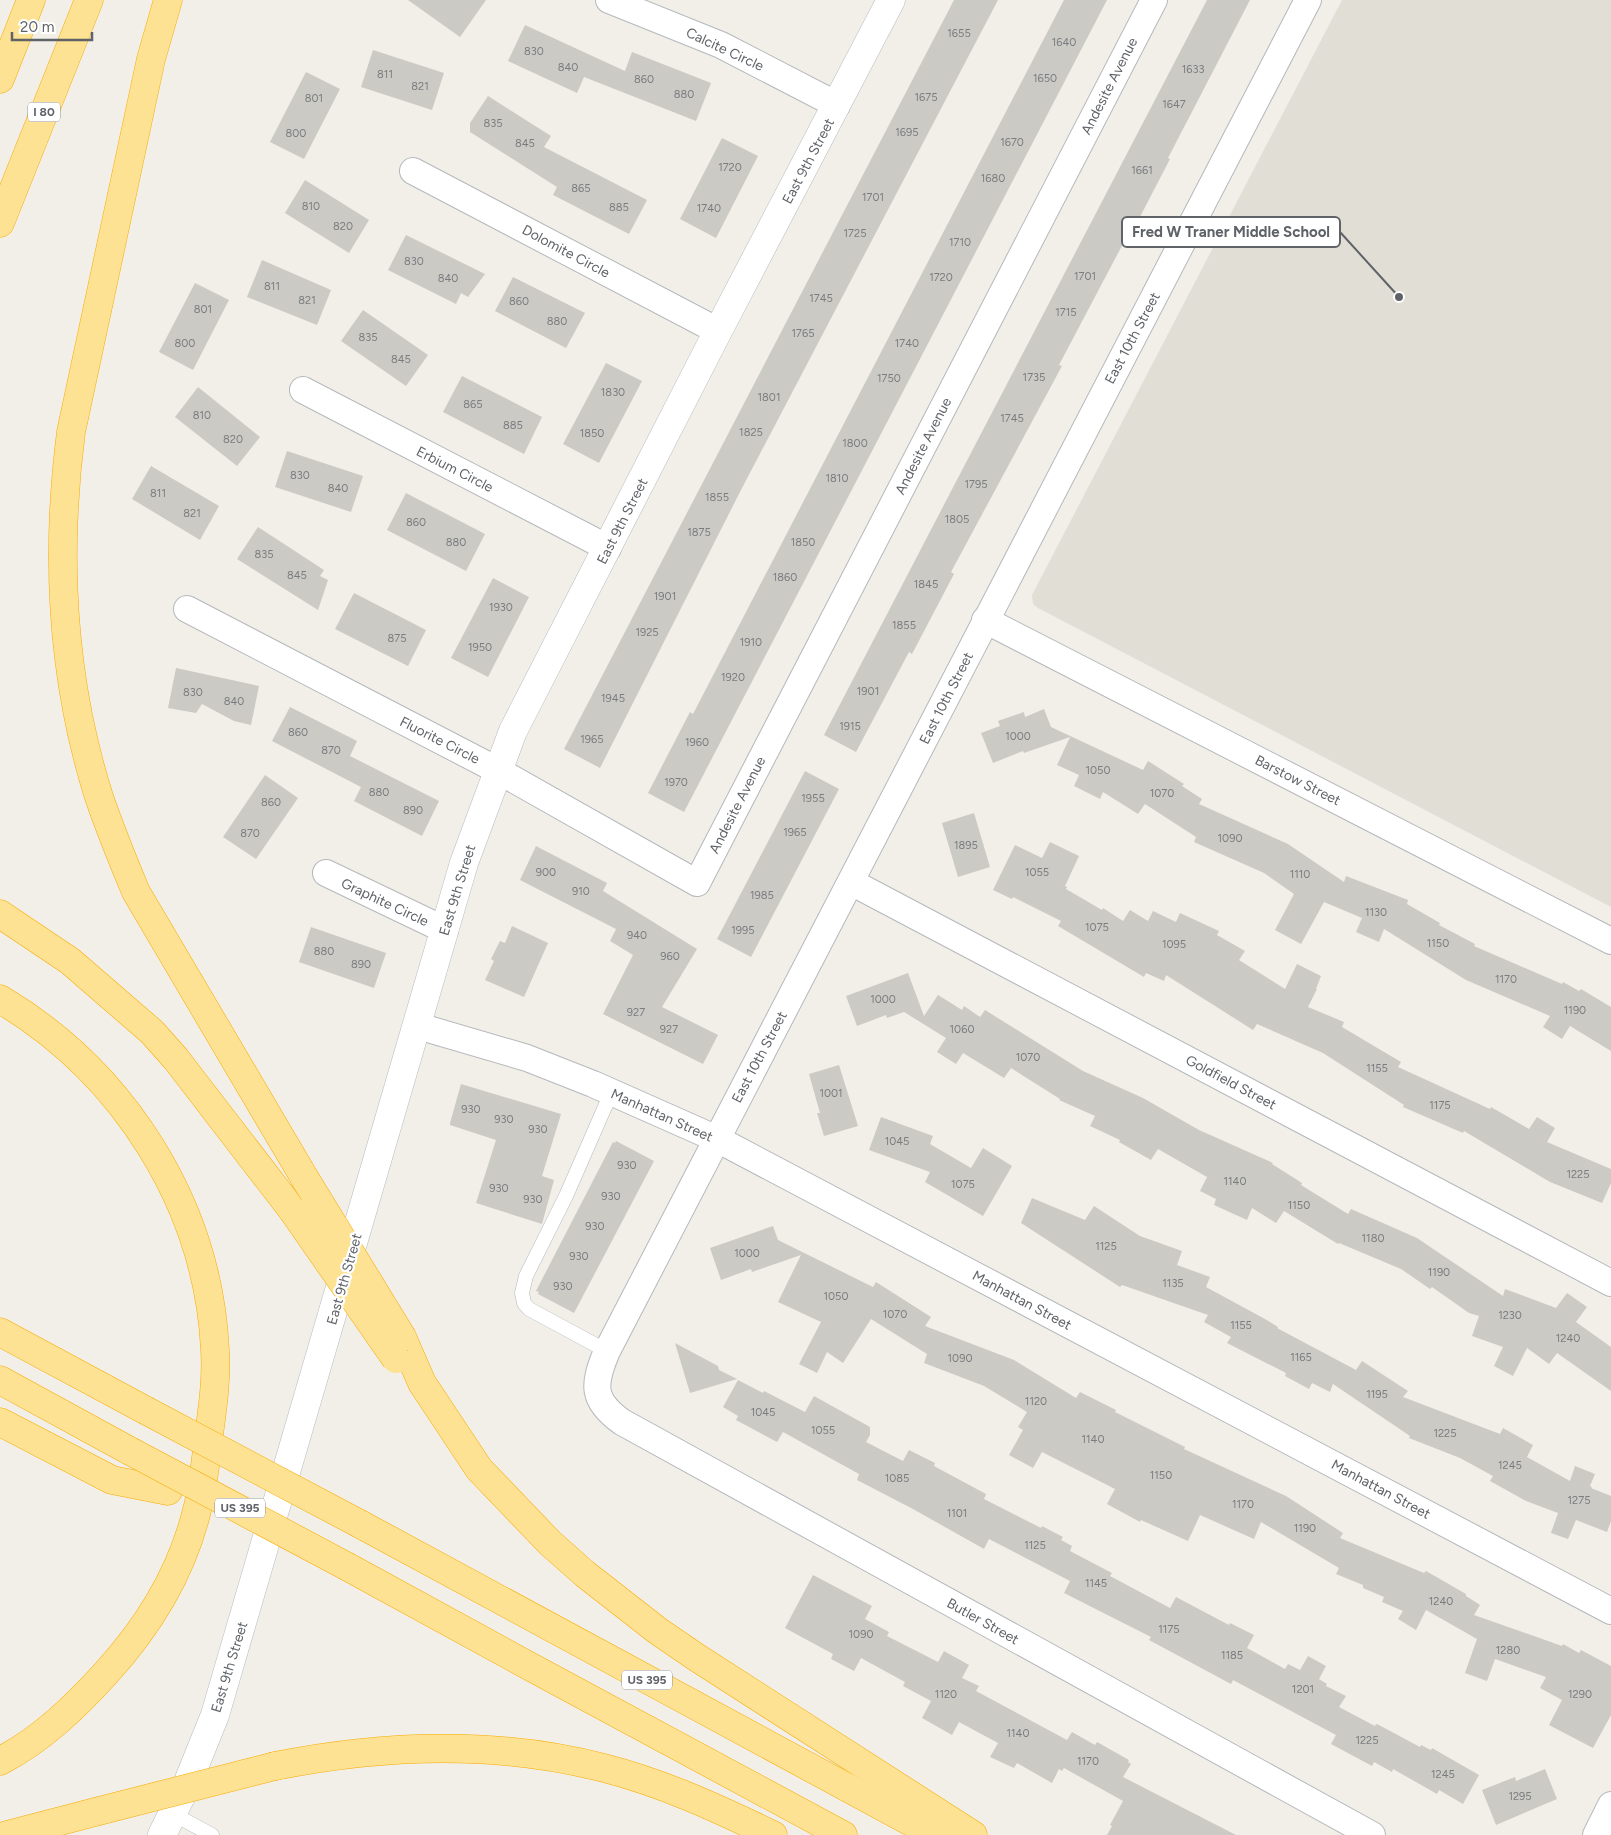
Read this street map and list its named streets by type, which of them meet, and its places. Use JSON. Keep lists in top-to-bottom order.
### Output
{
  "streets": {
    "highway": ["I 80", "US 395"],
    "street": [
      "Calcite Circle",
      "Andesite Avenue",
      "East 9th Street",
      "Dolomite Circle",
      "East 10th Street",
      "Erbium Circle",
      "Fluorite Circle",
      "Barstow Street",
      "Graphite Circle",
      "Goldfield Street",
      "Manhattan Street",
      "Butler Street"
    ]
  },
  "crossings": [
    ["Calcite Circle", "East 9th Street"],
    ["Andesite Avenue", "Fluorite Circle"],
    ["East 9th Street", "Dolomite Circle"],
    ["East 9th Street", "Erbium Circle"],
    ["East 9th Street", "Fluorite Circle"],
    ["East 9th Street", "Graphite Circle"],
    ["East 9th Street", "Manhattan Street"],
    ["East 10th Street", "Barstow Street"],
    ["East 10th Street", "Goldfield Street"],
    ["East 10th Street", "Manhattan Street"],
    ["East 10th Street", "Butler Street"]
  ],
  "places": ["Fred W Traner Middle School"],
  "house_numbers": [
    "1655",
    "1640",
    "830",
    "840",
    "1633",
    "811",
    "1650",
    "860",
    "821",
    "880",
    "1675",
    "801",
    "1647",
    "835",
    "1695",
    "800",
    "1670",
    "845",
    "1720",
    "1661",
    "1680",
    "865",
    "1701",
    "810",
    "885",
    "1740",
    "820",
    "1725",
    "1710",
    "830",
    "1701",
    "1720",
    "840",
    "811",
    "1745",
    "821",
    "860",
    "801",
    "1715",
    "880",
    "1765",
    "835",
    "800",
    "1740",
    "845",
    "1735",
    "1750",
    "1830",
    "1801",
    "865",
    "810",
    "1745",
    "885",
    "1825",
    "1850",
    "820",
    "1800",
    "830",
    "1810",
    "1795",
    "840",
    "811",
    "1855",
    "821",
    "1805",
    "860",
    "1875",
    "880",
    "1850",
    "835",
    "845",
    "1860",
    "1845",
    "1901",
    "1930",
    "1855",
    "1925",
    "875",
    "1910",
    "1950",
    "1920",
    "1901",
    "830",
    "1945",
    "840",
    "1915",
    "860",
    "1000",
    "1965",
    "1960",
    "870",
    "1050",
    "1970",
    "880",
    "1070",
    "1955",
    "860",
    "890",
    "1965",
    "870",
    "1090",
    "1895",
    "900",
    "1055",
    "1110",
    "910",
    "1985",
    "1130",
    "1075",
    "1995",
    "940",
    "1150",
    "1095",
    "880",
    "960",
    "890",
    "1170",
    "1000",
    "1190",
    "927",
    "927",
    "1060",
    "1070",
    "1155",
    "1001",
    "1175",
    "930",
    "930",
    "930",
    "1045",
    "930",
    "1225",
    "1140",
    "1075",
    "930",
    "930",
    "930",
    "1150",
    "930",
    "1180",
    "1125",
    "1000",
    "930",
    "1190",
    "1135",
    "930",
    "1050",
    "1070",
    "1230",
    "1155",
    "1240",
    "1165",
    "1090",
    "1195",
    "1120",
    "1045",
    "1055",
    "1225",
    "1140",
    "1245",
    "1150",
    "1085",
    "1275",
    "1170",
    "1101",
    "1190",
    "1125",
    "1145",
    "1240",
    "1175",
    "1090",
    "1280",
    "1185",
    "1201",
    "1120",
    "1290",
    "1140",
    "1225",
    "1170",
    "1245",
    "1295"
  ],
  "scale_bar": "20 m"
}
